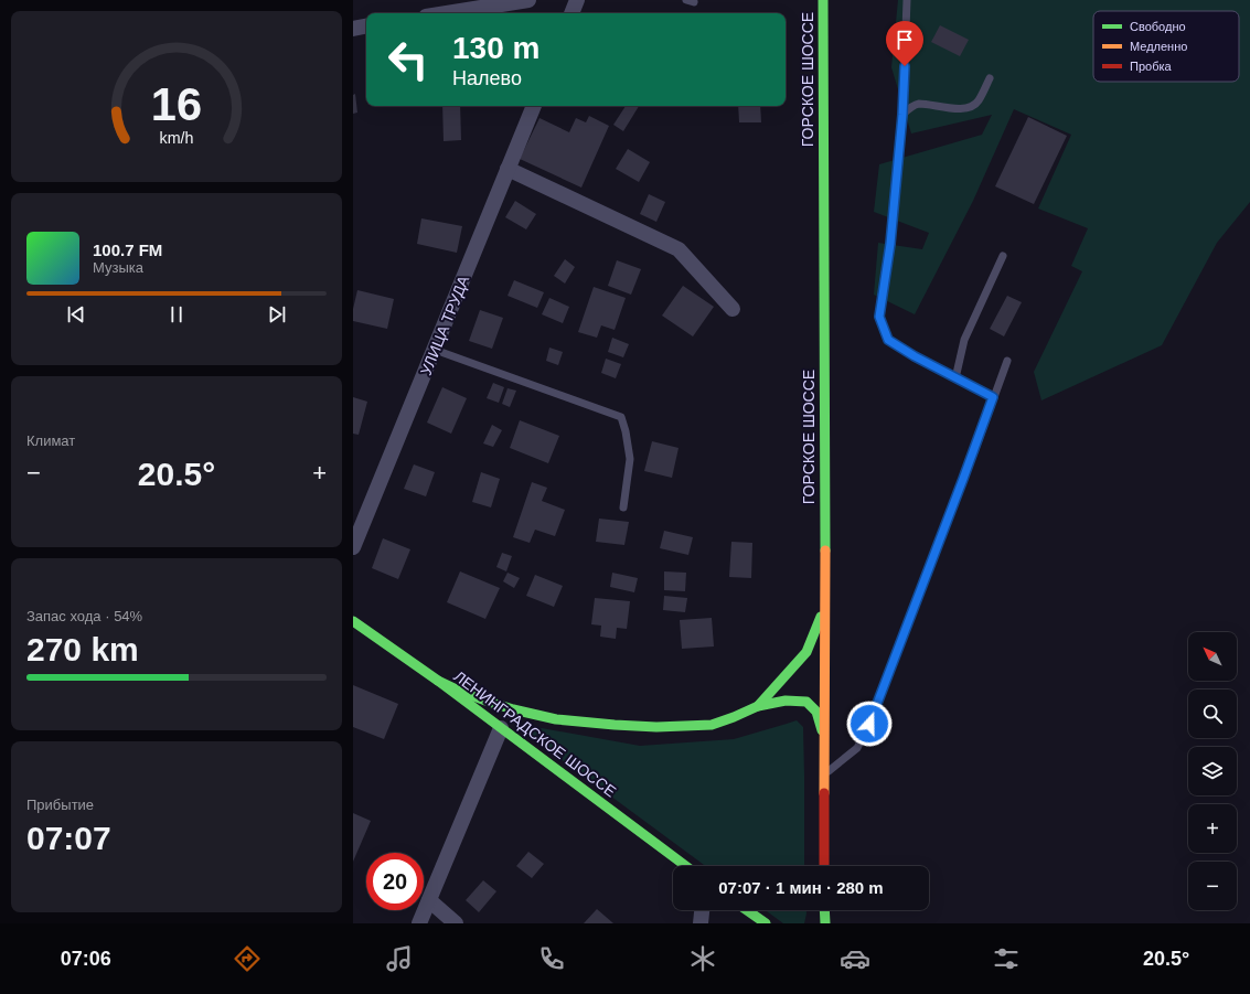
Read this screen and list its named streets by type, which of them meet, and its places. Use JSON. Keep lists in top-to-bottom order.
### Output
{
  "streets": {
    "street": ["ГОРСКОЕ ШОССЕ", "УЛИЦА ТРУДА", "ЛЕНИНГРАДСКОЕ ШОССЕ"]
  },
  "legend": ["Свободно", "Медленно", "Пробка"],
  "north": "top left",
  "page": {
    "turn": ["130 m", "Налево"],
    "song": ["100.7 FM", "Музыка"],
    "tile": [
      "Климат",
      ["Запас хода · 54%", "270 km"],
      ["Прибытие", "07:07"]
    ],
    "heat": ["−", "20.5°", "+"],
    "map_buttons": ["+", "−"],
    "limit": "20",
    "trip": "07:07 · 1 мин · 280 m",
    "tabs": ["07:06", "20.5°"],
    "gauge": ["16", "km/h"]
  }
}
